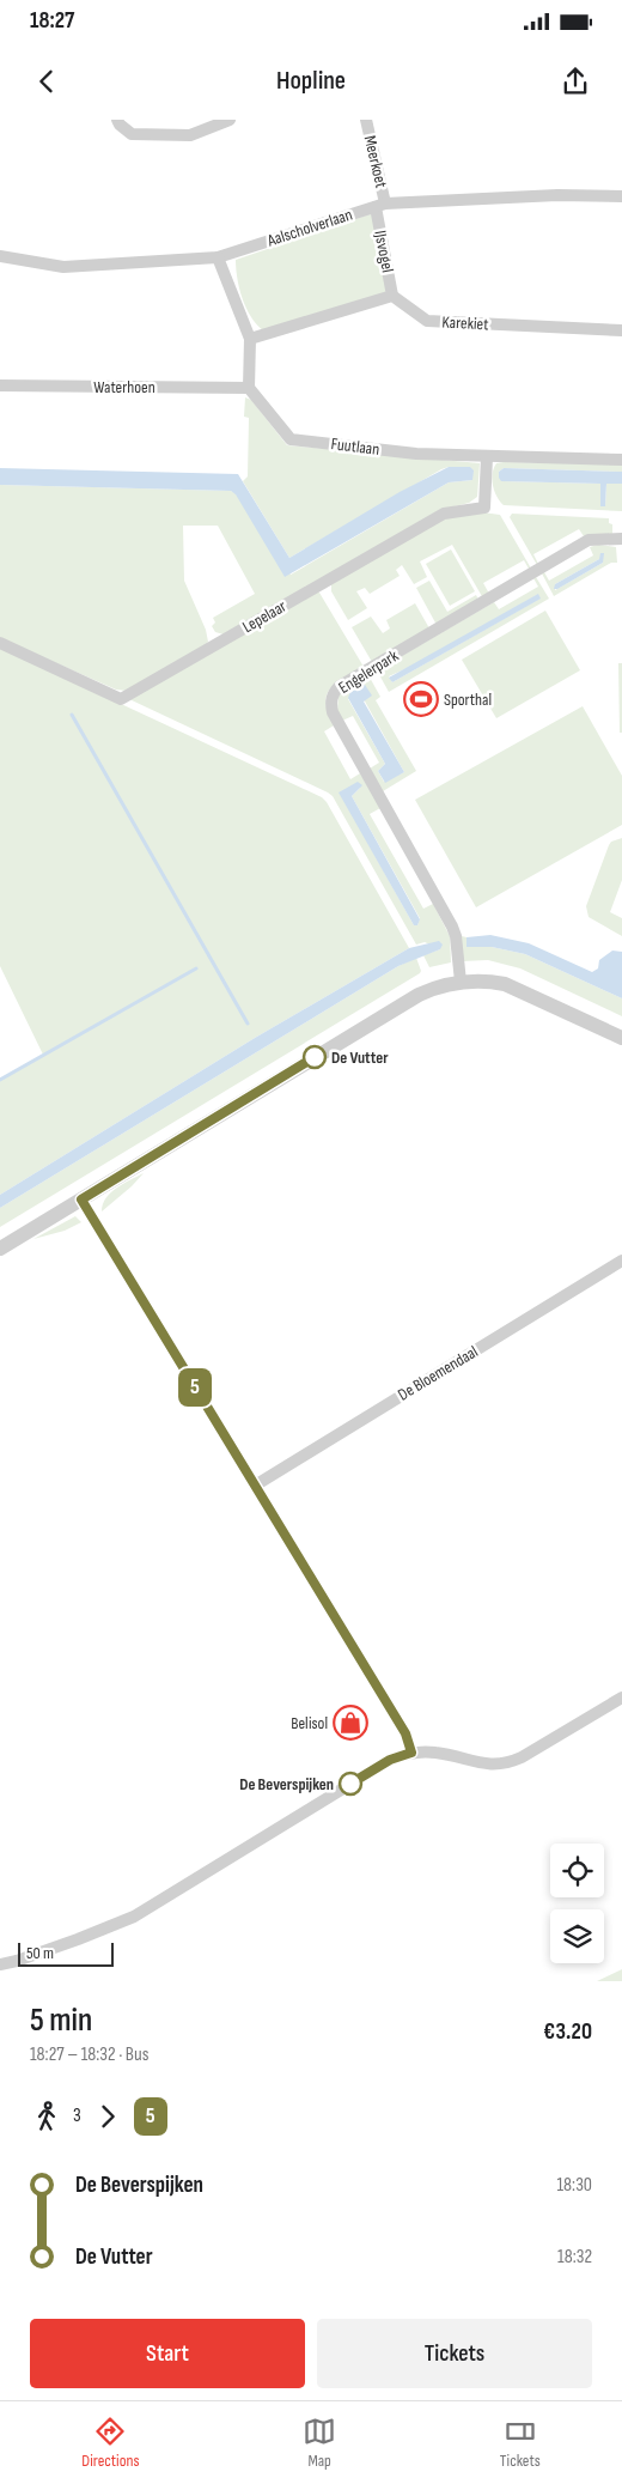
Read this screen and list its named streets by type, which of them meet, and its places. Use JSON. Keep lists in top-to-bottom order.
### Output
{
  "streets": {
    "street": [
      "Meerkoet",
      "Aalscholverlaan",
      "IJsvogel",
      "Karekiet",
      "Waterhoen",
      "Fuutlaan",
      "Lepelaar",
      "Engelerpark",
      "De Bloemendaal"
    ]
  },
  "crossings": [
    ["Meerkoet", "Aalscholverlaan"],
    ["Meerkoet", "IJsvogel"],
    ["Aalscholverlaan", "IJsvogel"],
    ["IJsvogel", "Karekiet"],
    ["Waterhoen", "Fuutlaan"],
    ["Fuutlaan", "Lepelaar"]
  ],
  "places": {
    "sports": ["Sporthal"],
    "other": ["De Vutter", "De Beverspijken"],
    "shop": ["Belisol"]
  },
  "lines": ["bus line 5"],
  "scale_bar": "50 m",
  "page": {
    "status": "18:27",
    "header": "Hopline",
    "on_map": "5",
    "scale": "50 m",
    "heading": ["5 min", "18:27 – 18:32 · Bus", "€3.20"],
    "legs": ["3", "5"],
    "list": [
      {
        "name": "De Beverspijken",
        "value": "18:30"
      },
      {
        "name": "De Vutter",
        "value": "18:32"
      }
    ],
    "buttons": ["Start", "Tickets"],
    "tabs": ["Directions", "Map", "Tickets"]
  }
}
